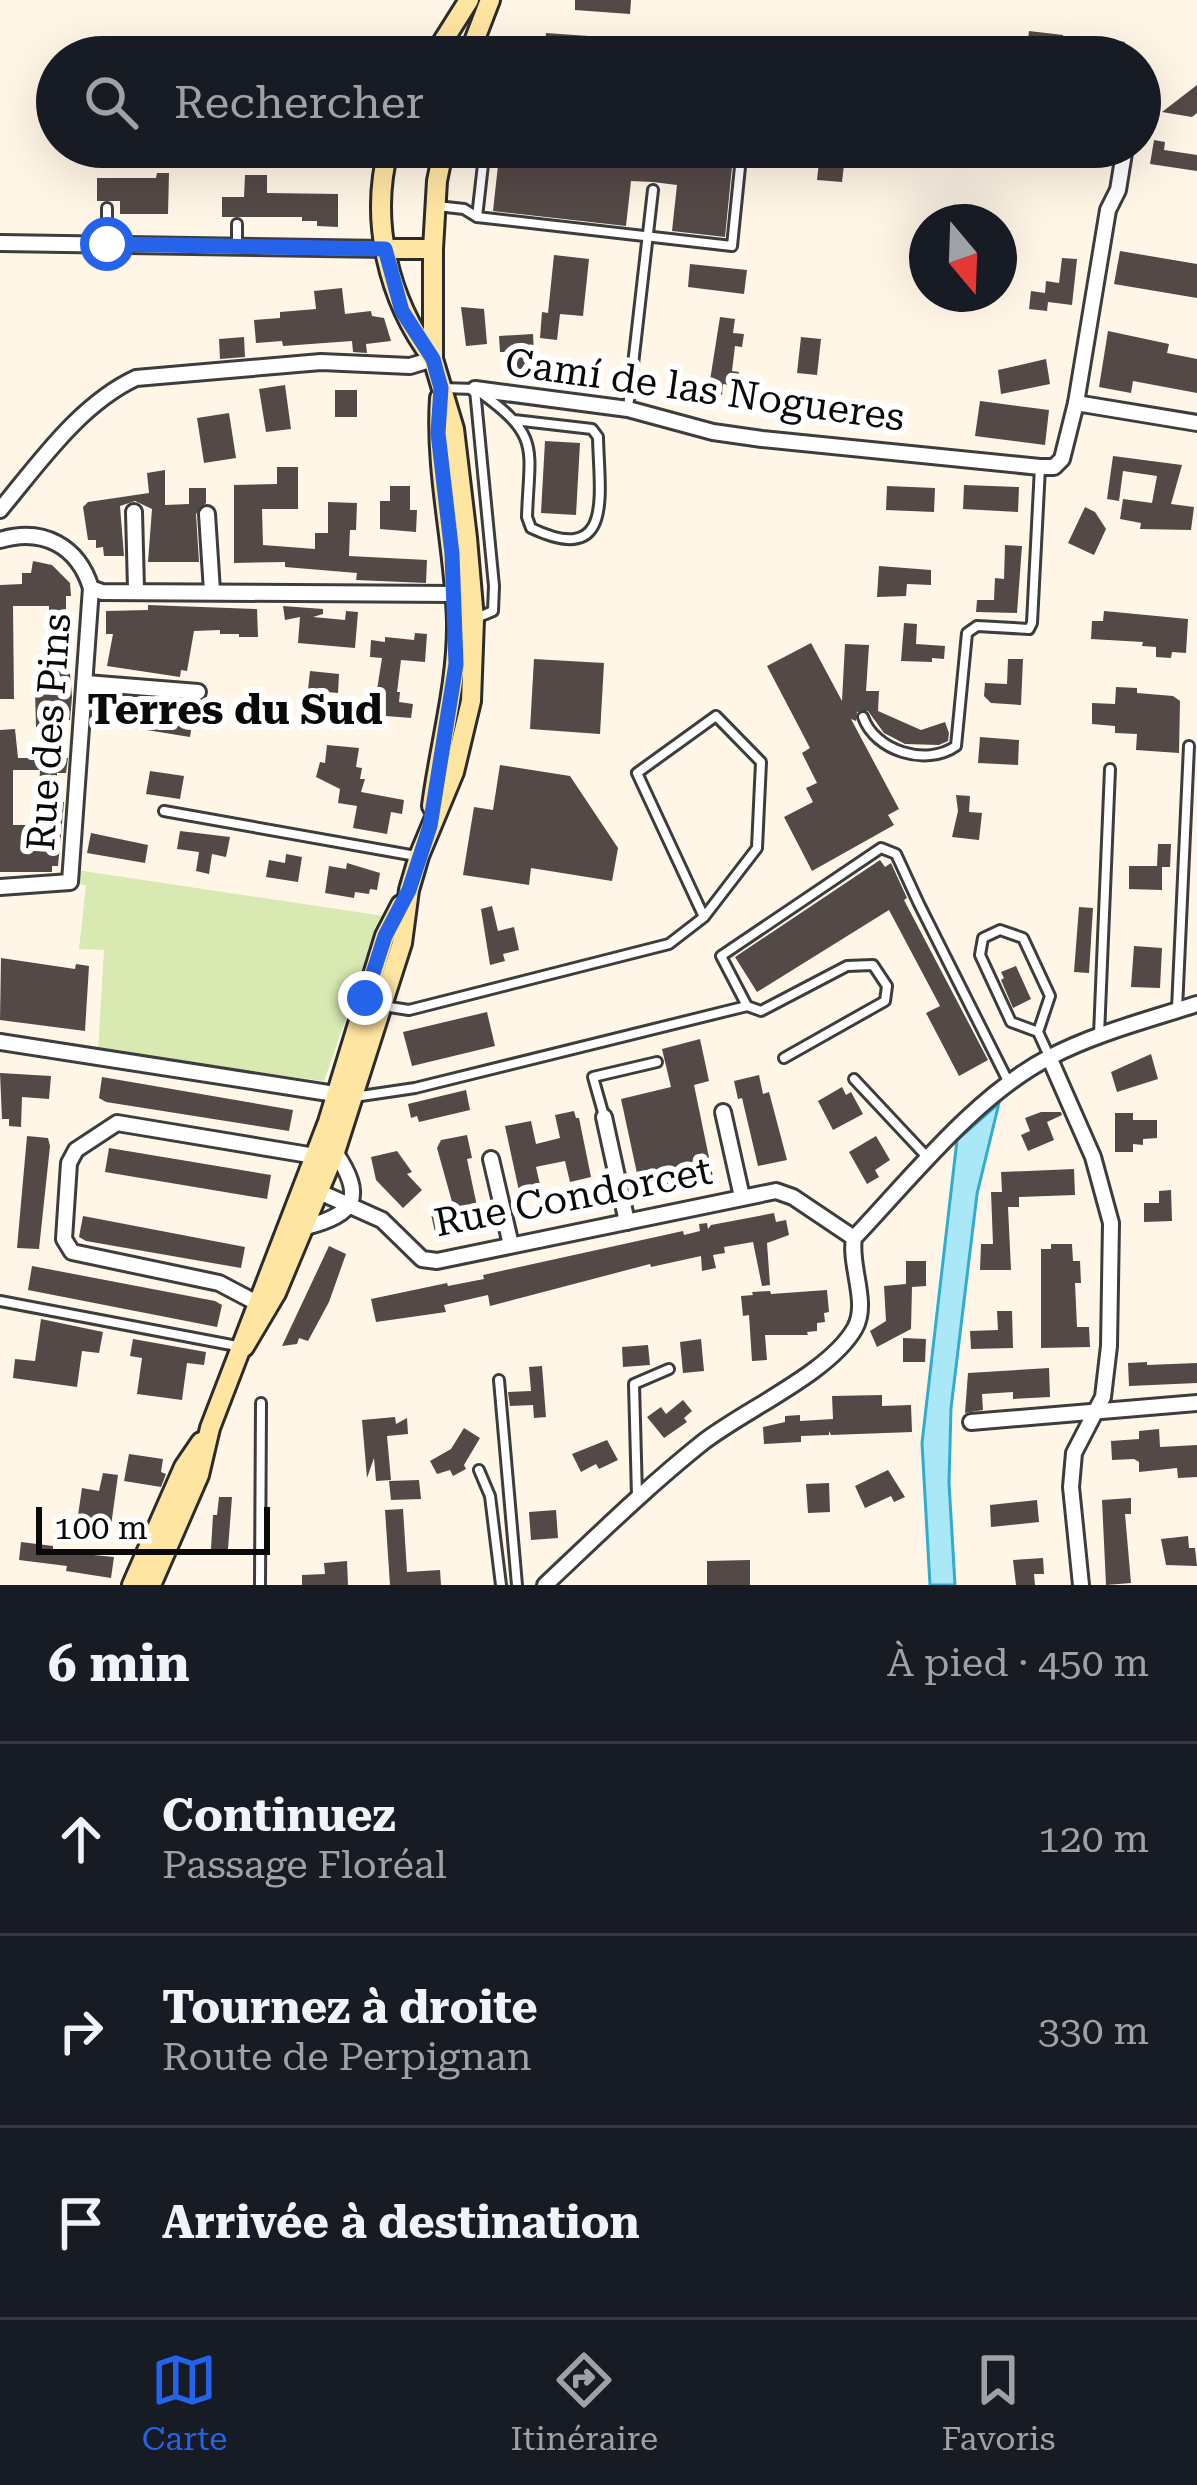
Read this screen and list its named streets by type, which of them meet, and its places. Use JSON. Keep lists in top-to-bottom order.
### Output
{
  "streets": {
    "street": ["Camí de las Nogueres", "Rue des Pins", "Rue Condorcet"]
  },
  "districts": ["Terres du Sud"],
  "scale_bar": "100 m",
  "north": "bottom",
  "page": {
    "search": "Rechercher",
    "scale": "100 m",
    "heading": ["6 min", "À pied · 450 m"],
    "list": [
      ["Continuez", "Passage Floréal", "120 m"],
      ["Tournez à droite", "Route de Perpignan", "330 m"],
      "Arrivée à destination"
    ],
    "nav": ["Carte", "Itinéraire", "Favoris"]
  }
}
